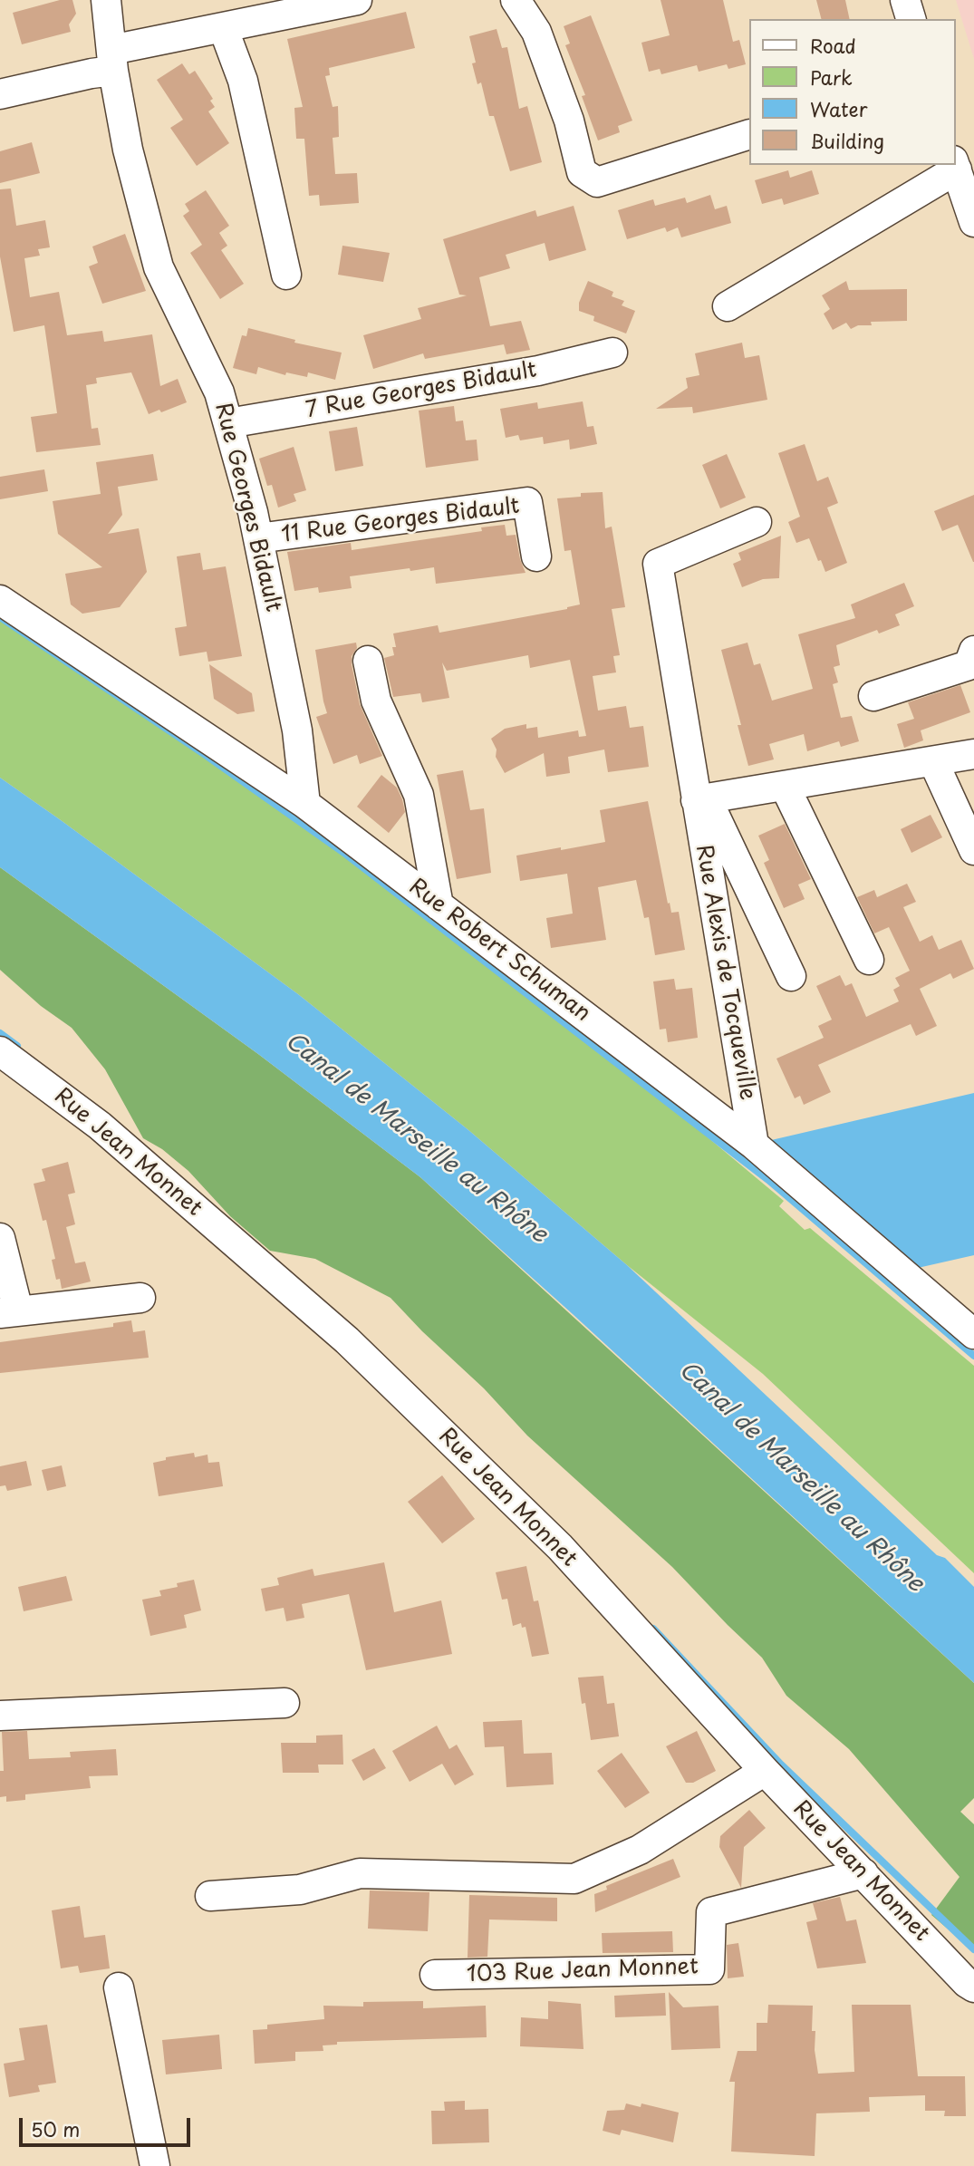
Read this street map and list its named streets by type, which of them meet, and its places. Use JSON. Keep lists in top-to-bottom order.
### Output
{
  "streets": {
    "street": [
      "7 Rue Georges Bidault",
      "Rue Georges Bidault",
      "11 Rue Georges Bidault",
      "Rue Robert Schuman",
      "Rue Alexis de Tocqueville",
      "Rue Jean Monnet",
      "103 Rue Jean Monnet"
    ]
  },
  "crossings": [
    ["7 Rue Georges Bidault", "Rue Georges Bidault"],
    ["Rue Georges Bidault", "11 Rue Georges Bidault"],
    ["Rue Georges Bidault", "Rue Robert Schuman"],
    ["Rue Robert Schuman", "Rue Alexis de Tocqueville"],
    ["Rue Jean Monnet", "103 Rue Jean Monnet"]
  ],
  "water": ["Canal de Marseille au Rhône"],
  "legend": [
    "Road",
    "Park",
    "Water",
    "Building"
  ],
  "scale_bar": "50 m"
}
